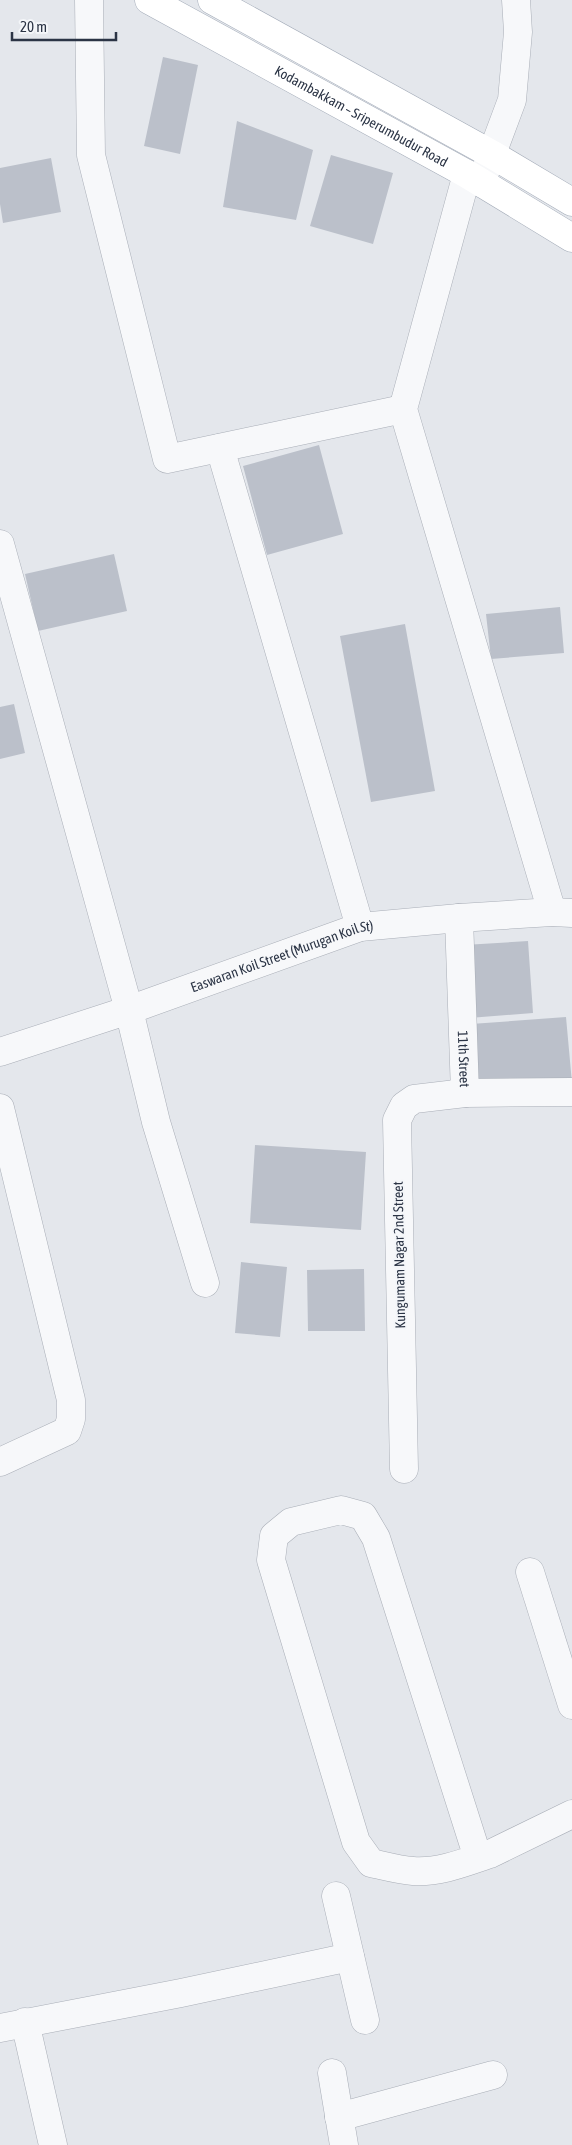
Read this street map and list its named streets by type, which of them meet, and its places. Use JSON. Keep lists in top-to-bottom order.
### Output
{
  "streets": {
    "main road": ["Kodambakkam – Sriperumbudur Road"],
    "street": ["Easwaran Koil Street (Murugan Koil St)", "11th Street", "Kungumam Nagar 2nd Street"]
  },
  "crossings": [
    ["Easwaran Koil Street (Murugan Koil St)", "11th Street"],
    ["11th Street", "Kungumam Nagar 2nd Street"]
  ],
  "scale_bar": "20 m"
}
